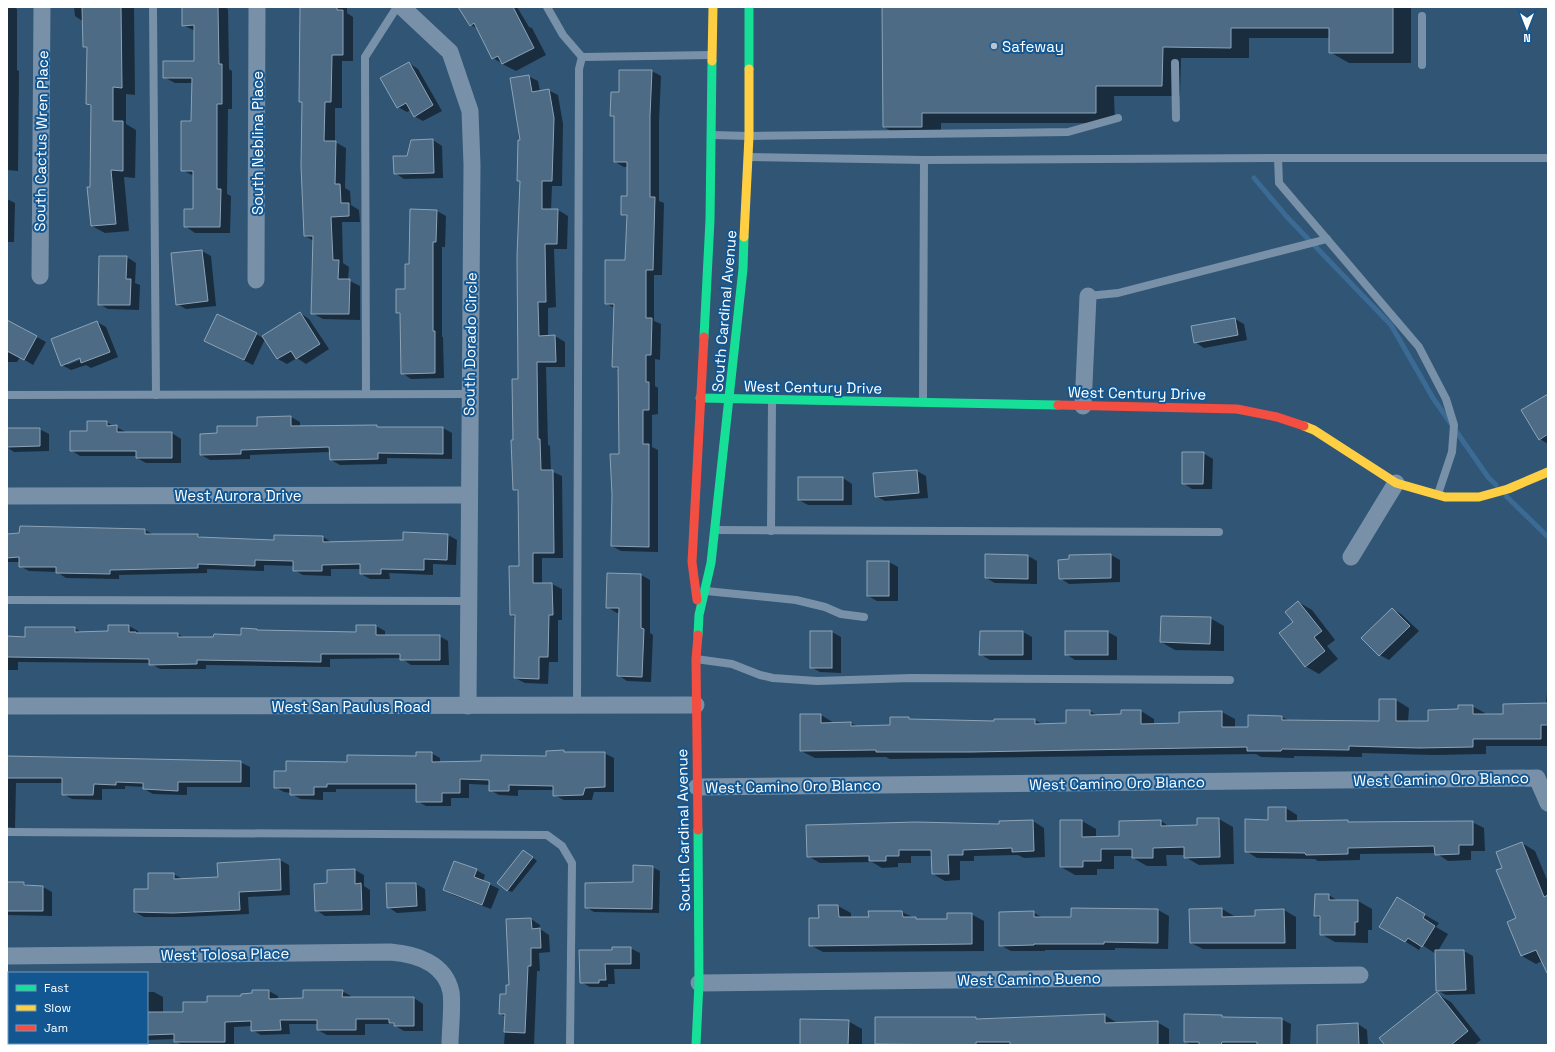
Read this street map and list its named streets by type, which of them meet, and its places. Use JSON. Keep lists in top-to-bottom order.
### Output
{
  "streets": {
    "main road": ["South Cardinal Avenue", "West Century Drive"],
    "street": [
      "South Cactus Wren Place",
      "South Neblina Place",
      "South Dorado Circle",
      "West Aurora Drive",
      "West San Paulus Road",
      "West Camino Oro Blanco",
      "West Tolosa Place",
      "West Camino Bueno"
    ]
  },
  "crossings": [
    ["South Cardinal Avenue", "West Century Drive"],
    ["South Cardinal Avenue", "West San Paulus Road"],
    ["South Cardinal Avenue", "West Camino Oro Blanco"],
    ["South Cardinal Avenue", "West Camino Bueno"],
    ["South Dorado Circle", "West Aurora Drive"],
    ["South Dorado Circle", "West San Paulus Road"]
  ],
  "places": ["Safeway"],
  "legend": ["Fast", "Slow", "Jam"],
  "north": "bottom"
}
